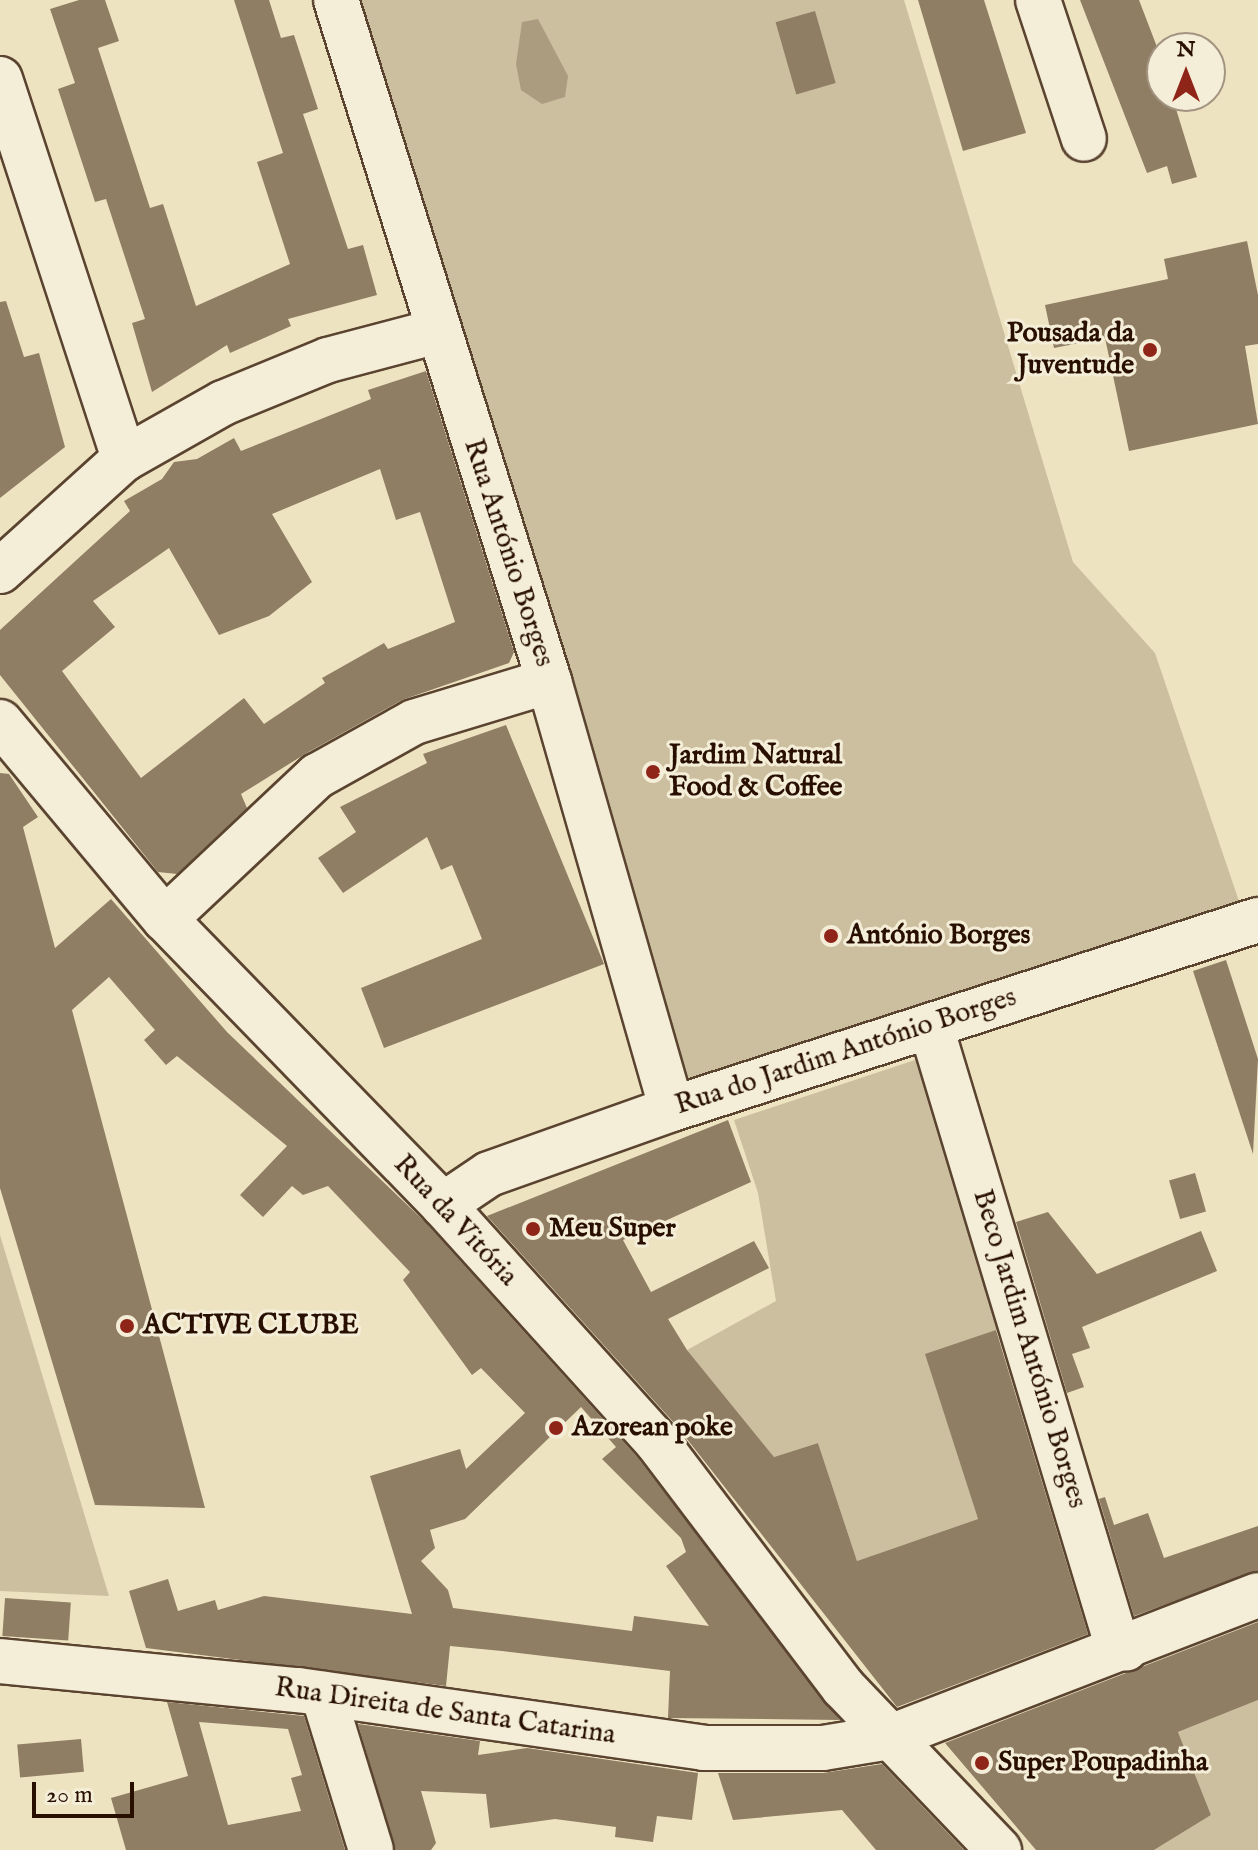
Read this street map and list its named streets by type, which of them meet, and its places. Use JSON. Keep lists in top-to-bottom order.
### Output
{
  "streets": {
    "street": [
      "Rua António Borges",
      "Rua do Jardim António Borges",
      "Rua da Vitória",
      "Beco Jardim António Borges",
      "Rua Direita de Santa Catarina"
    ]
  },
  "crossings": [
    ["Rua António Borges", "Rua do Jardim António Borges"],
    ["Rua do Jardim António Borges", "Rua da Vitória"],
    ["Rua da Vitória", "Rua Direita de Santa Catarina"],
    ["Beco Jardim António Borges", "Rua Direita de Santa Catarina"]
  ],
  "places": [
    "Pousada da Juventude",
    "Jardim Natural Food & Coffee",
    "António Borges",
    "Meu Super",
    "ACTIVE CLUBE",
    "Azorean poke",
    "Super Poupadinha"
  ],
  "scale_bar": "20 m",
  "north": "top"
}
